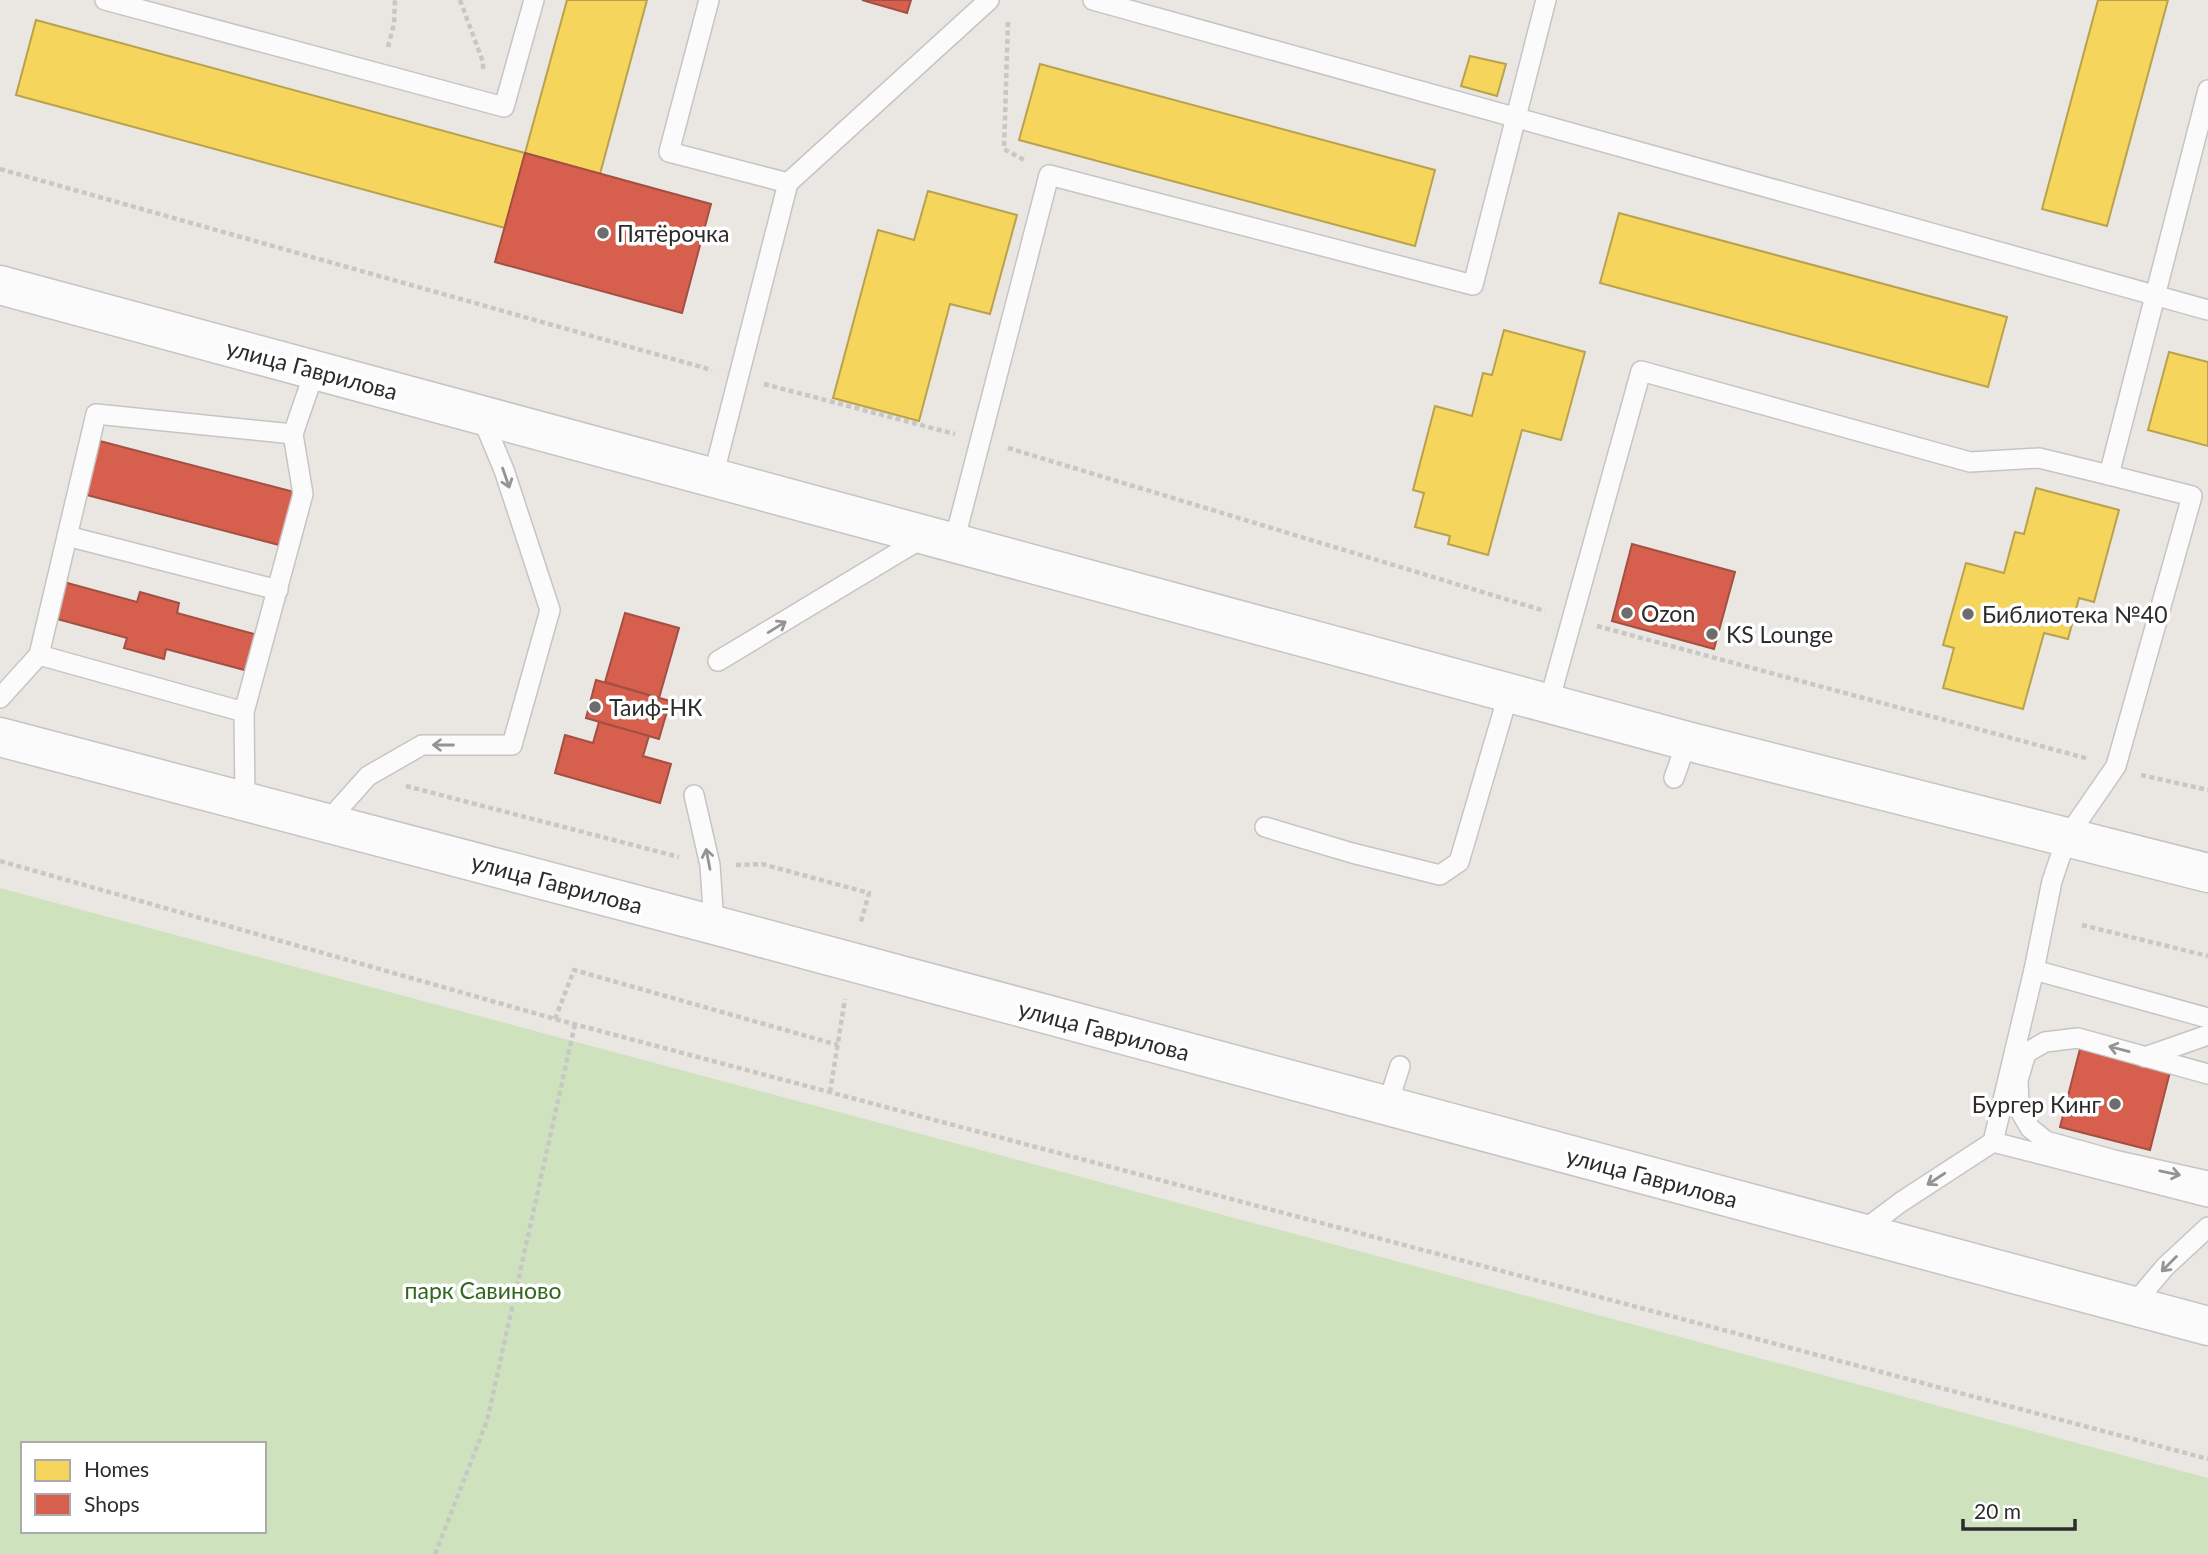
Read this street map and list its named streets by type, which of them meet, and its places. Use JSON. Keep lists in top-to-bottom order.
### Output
{
  "streets": {
    "main road": ["улица Гаврилова"]
  },
  "parks": ["парк Савиново"],
  "places": [
    "Пятёрочка",
    "Ozon",
    "Библиотека №40",
    "KS Lounge",
    "Таиф-НК",
    "Бургер Кинг"
  ],
  "legend": ["Homes", "Shops"],
  "scale_bar": "20 m"
}
